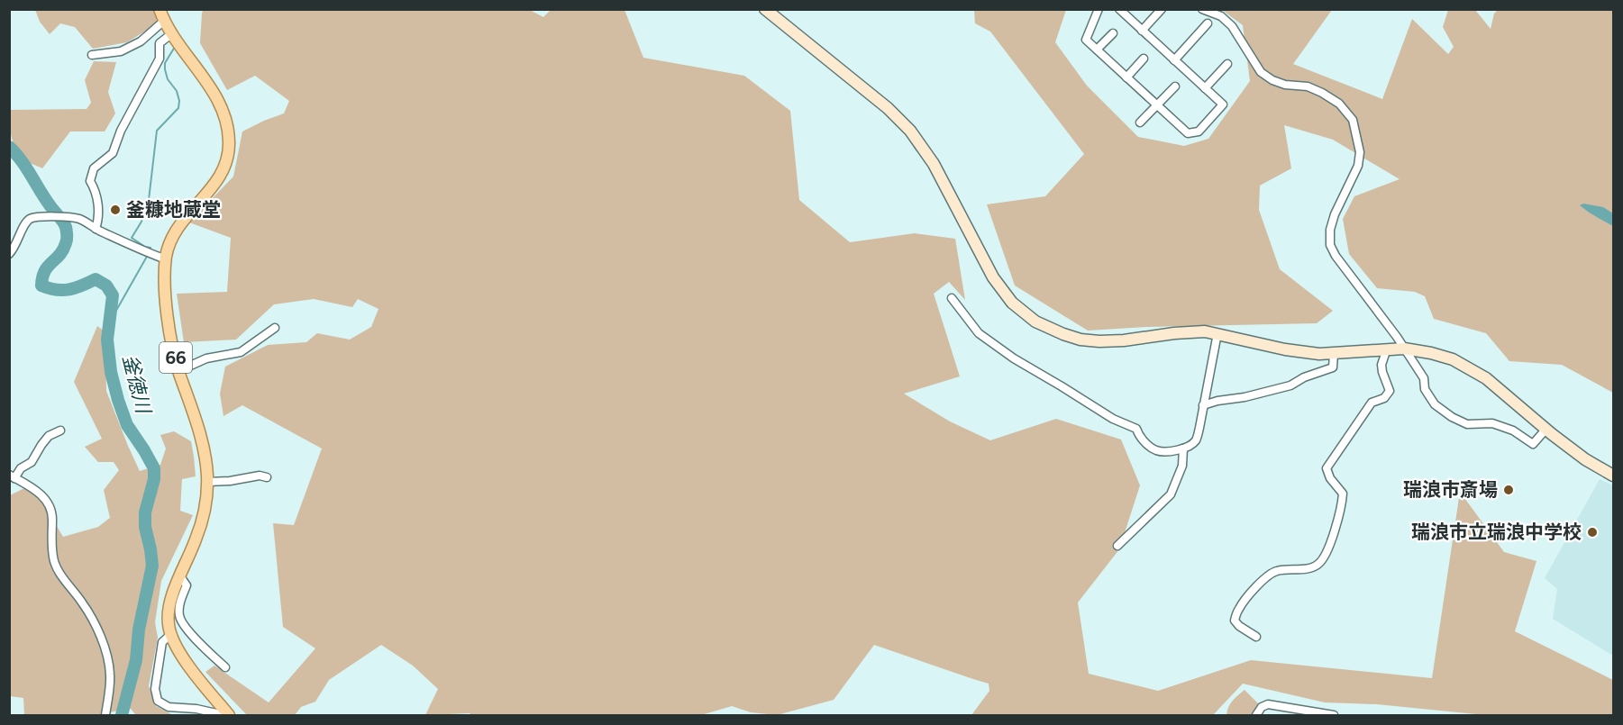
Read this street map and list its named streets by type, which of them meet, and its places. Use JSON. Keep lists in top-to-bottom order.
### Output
{
  "streets": {
    "main road": ["66"]
  },
  "water": ["釜徳川"],
  "places": ["釜糠地蔵堂", "瑞浪市斎場", "瑞浪市立瑞浪中学校"]
}
